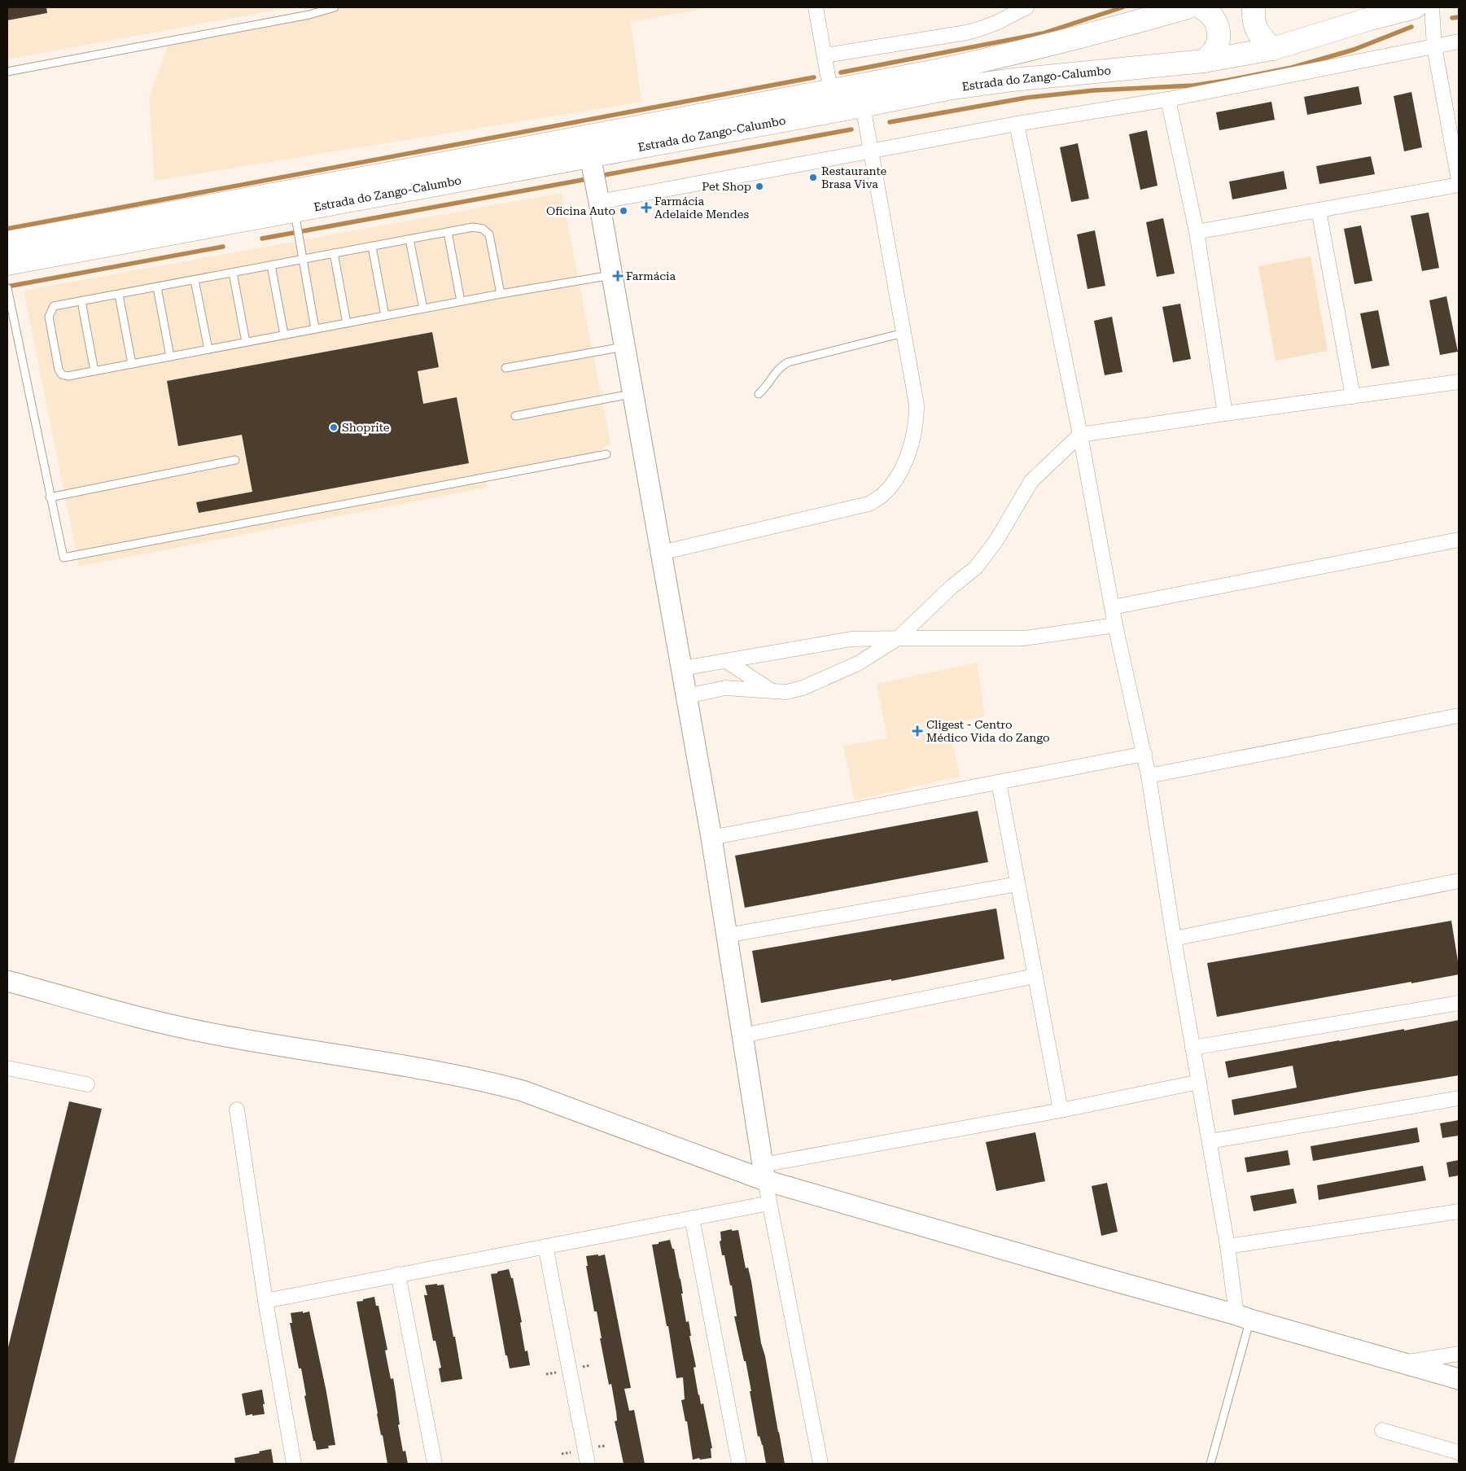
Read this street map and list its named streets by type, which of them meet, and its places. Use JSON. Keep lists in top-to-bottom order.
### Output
{
  "streets": {
    "main road": ["Estrada do Zango-Calumbo"]
  },
  "places": {
    "other": [
      "Restaurante Brasa Viva",
      "Pet Shop",
      "Oficina Auto",
      "Shoprite"
    ],
    "health": ["Farmácia Adelaide Mendes", "Farmácia", "Cligest - Centro Médico Vida do Zango"]
  }
}
